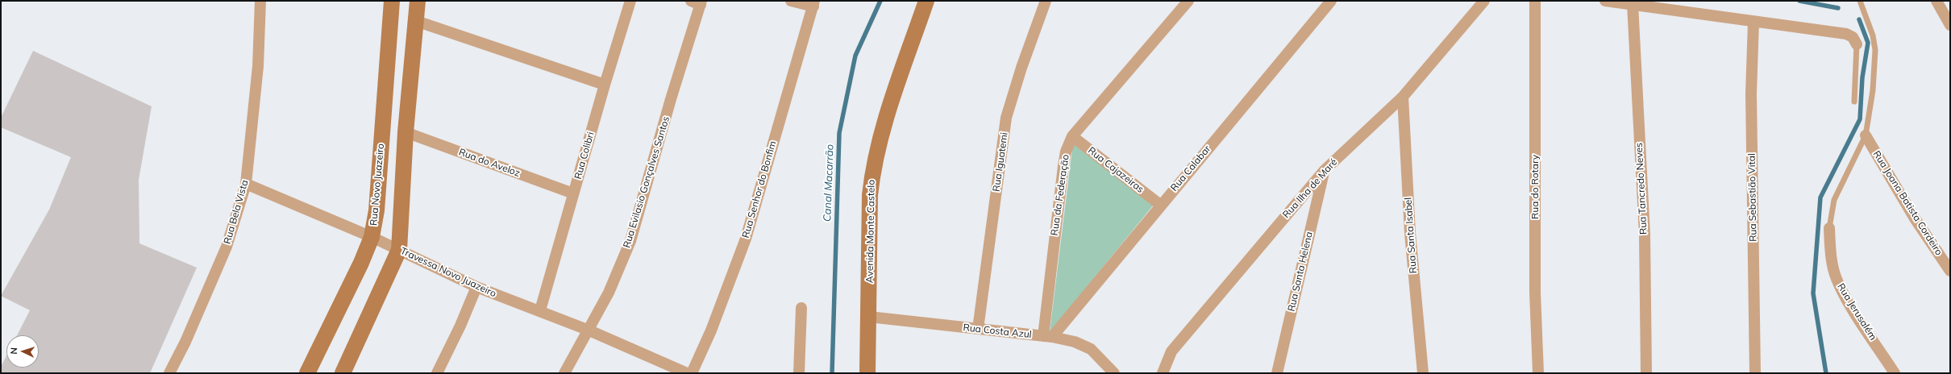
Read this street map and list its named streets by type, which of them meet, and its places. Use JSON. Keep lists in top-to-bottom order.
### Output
{
  "streets": {
    "street": [
      "Rua Colibri",
      "Rua Iguatemi",
      "Rua do Aveloz",
      "Rua Calabar",
      "Rua Cajazeiras",
      "Rua Evilasio Gonçalves Santos",
      "Rua Novo Juazeiro",
      "Rua do Rotary",
      "Rua Ilha de Maré",
      "Rua Tancredo Neves",
      "Rua Senhor do Bonfim",
      "Rua da Federação",
      "Rua Sebastião Vital",
      "Rua Joana Batista Cordeiro",
      "Rua Bela Vista",
      "Avenida Monte Castelo",
      "Rua Santa Isabel",
      "Rua Santa Helena",
      "Travessa Novo Juazeiro",
      "Rua Jerusalém",
      "Rua Costa Azul"
    ]
  },
  "crossings": [
    ["Rua Colibri", "Rua do Aveloz"],
    ["Rua Colibri", "Travessa Novo Juazeiro"],
    ["Rua Iguatemi", "Rua Costa Azul"],
    ["Rua Calabar", "Rua Cajazeiras"],
    ["Rua Calabar", "Rua da Federação"],
    ["Rua Calabar", "Rua Costa Azul"],
    ["Rua Cajazeiras", "Rua da Federação"],
    ["Rua Evilasio Gonçalves Santos", "Travessa Novo Juazeiro"],
    ["Rua Novo Juazeiro", "Travessa Novo Juazeiro"],
    ["Rua Ilha de Maré", "Rua Santa Isabel"],
    ["Rua Ilha de Maré", "Rua Santa Helena"],
    ["Rua da Federação", "Rua Costa Azul"],
    ["Rua Bela Vista", "Travessa Novo Juazeiro"],
    ["Avenida Monte Castelo", "Rua Costa Azul"]
  ],
  "water": ["Canal Macarrão"],
  "north": "left"
}
